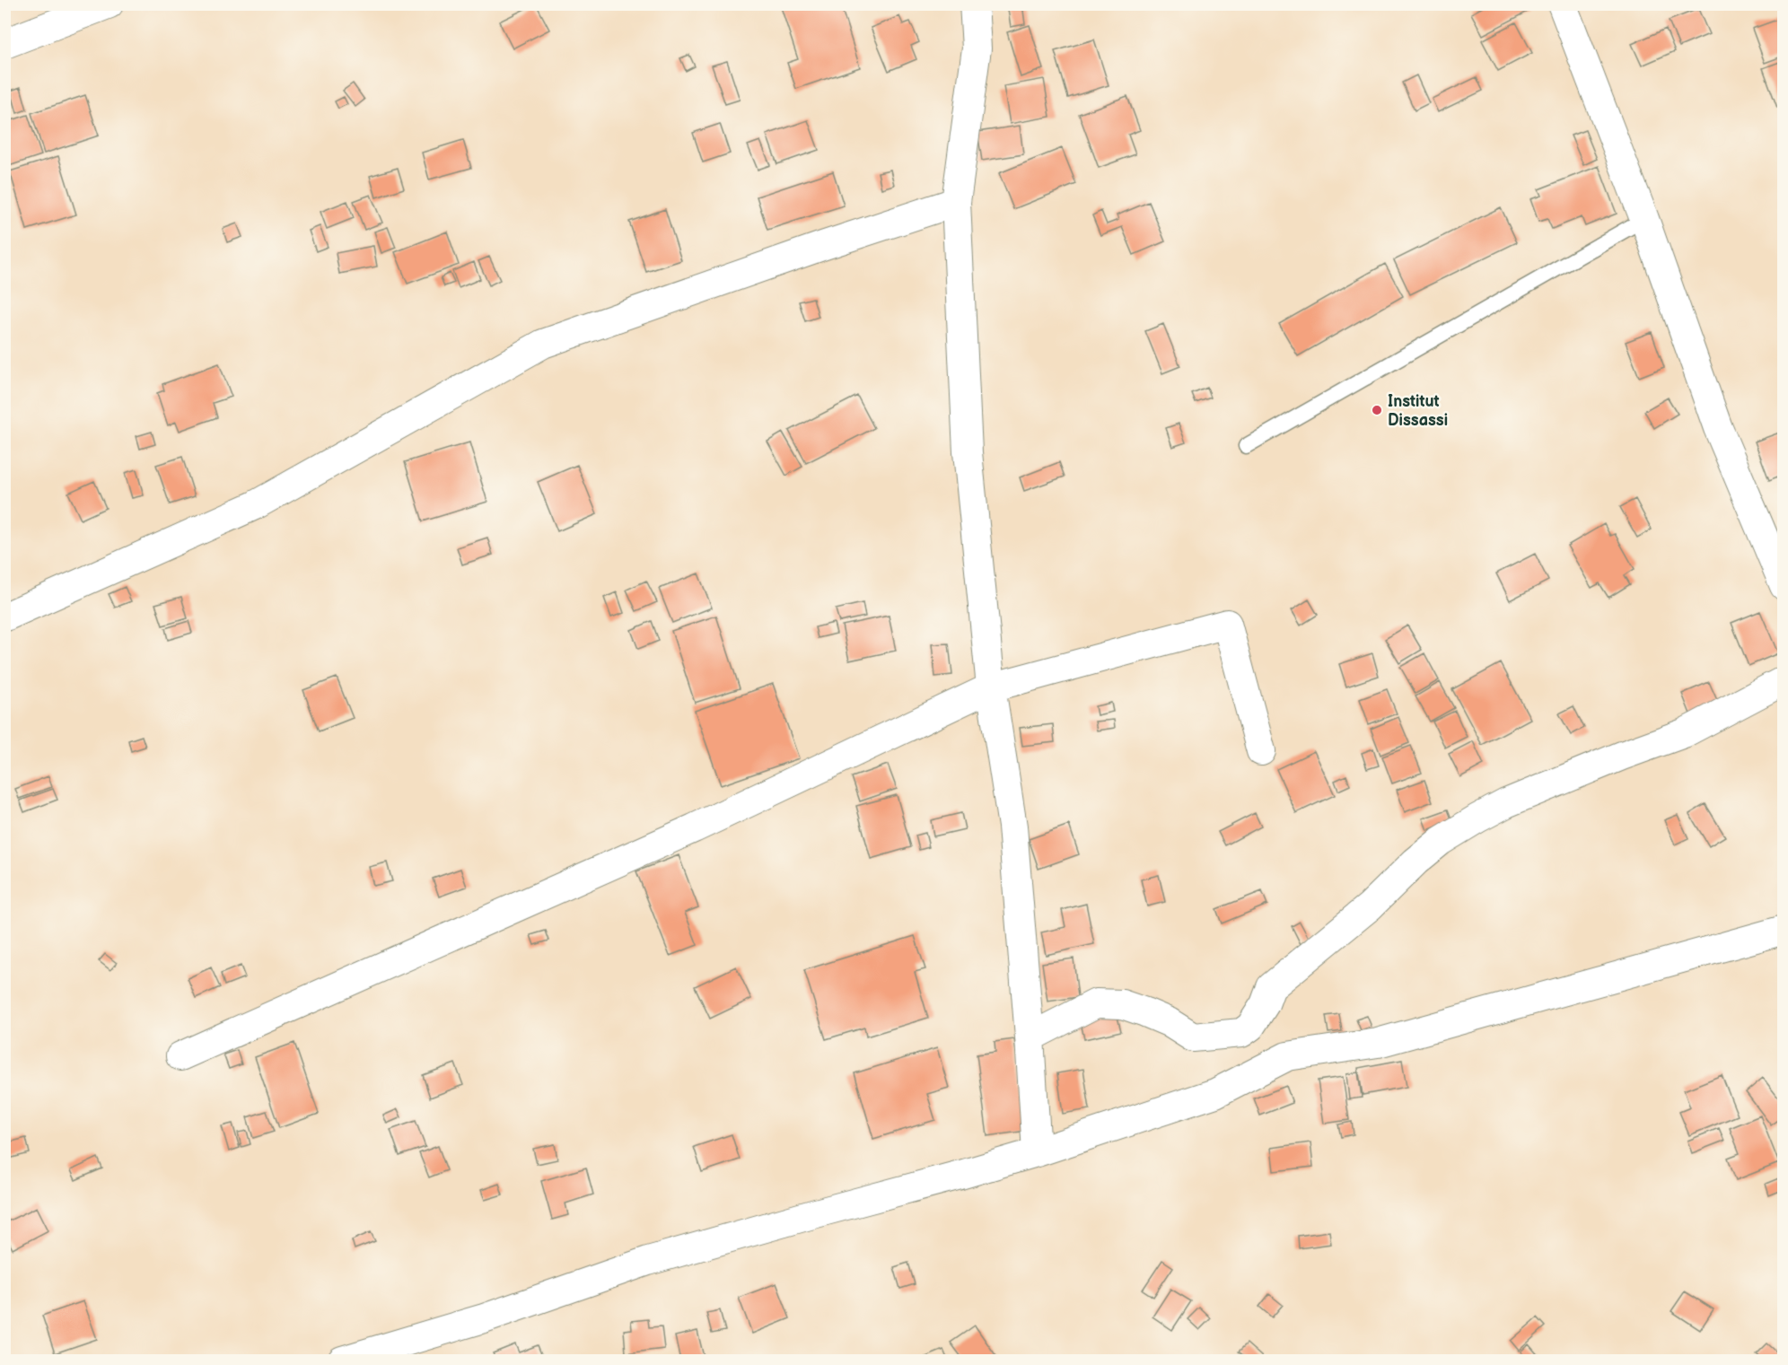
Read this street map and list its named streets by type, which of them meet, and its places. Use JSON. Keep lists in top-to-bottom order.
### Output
{
  "places": ["Institut Dissassi"]
}
